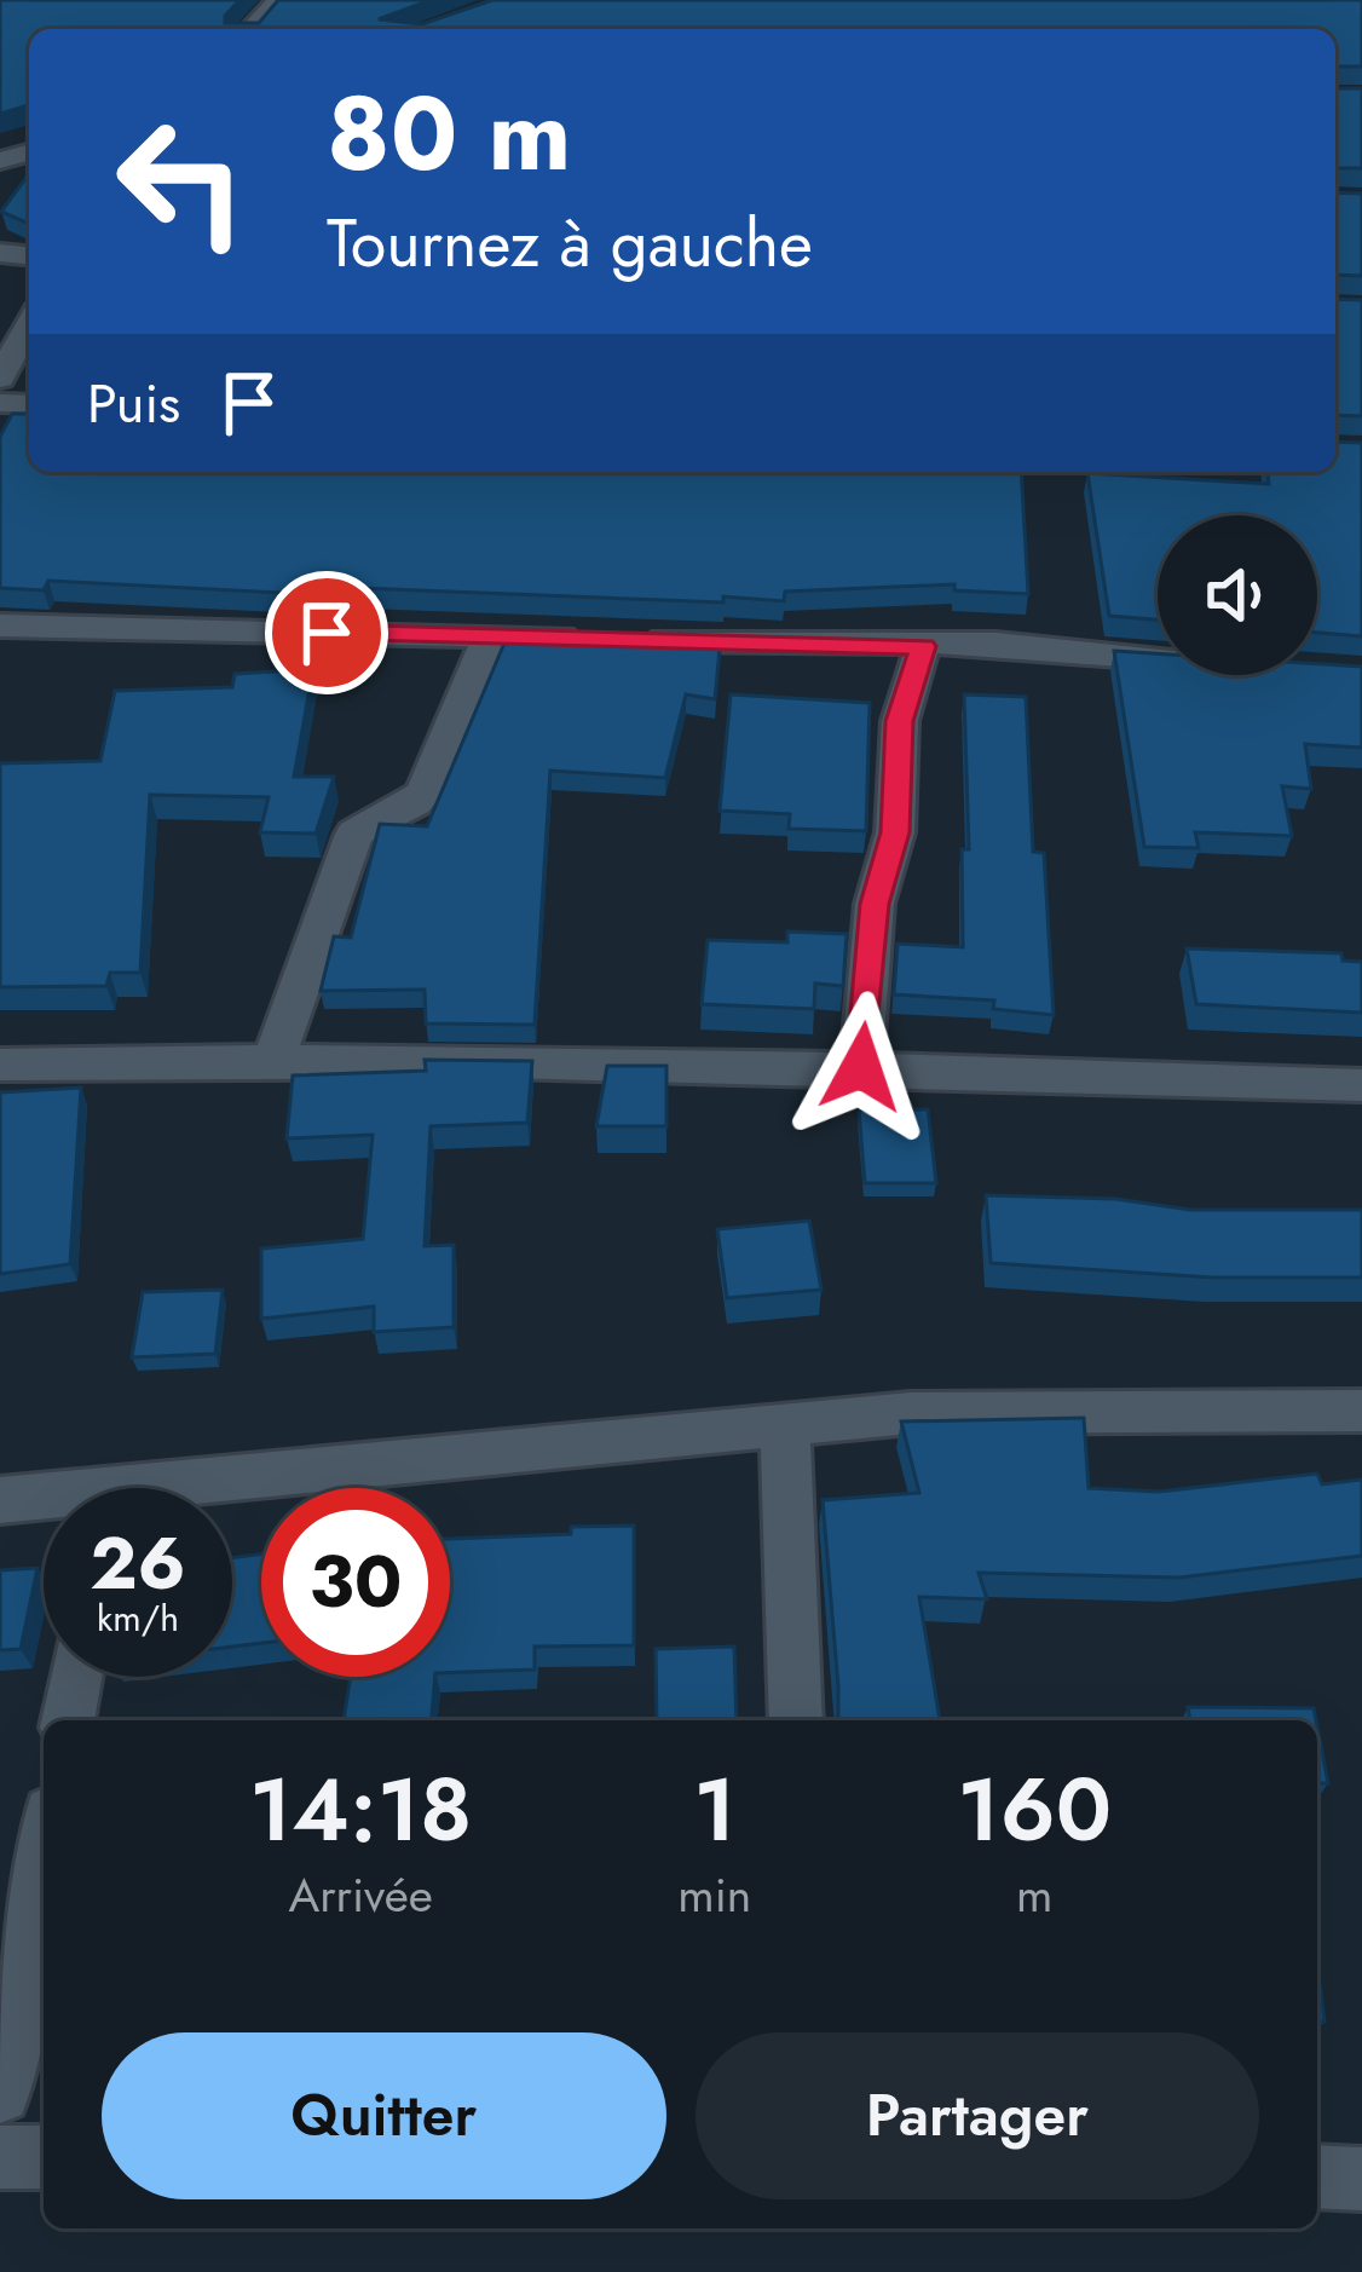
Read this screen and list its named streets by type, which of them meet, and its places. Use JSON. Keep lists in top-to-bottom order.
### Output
{
  "page": {
    "turn": ["80 m", "Tournez à gauche"],
    "then": "Puis",
    "speed": "26 km/h",
    "limit": "30",
    "eta": [
      "14:18",
      "Arrivée",
      "1",
      "min",
      "160",
      "m"
    ],
    "buttons": ["Quitter", "Partager"]
  }
}
